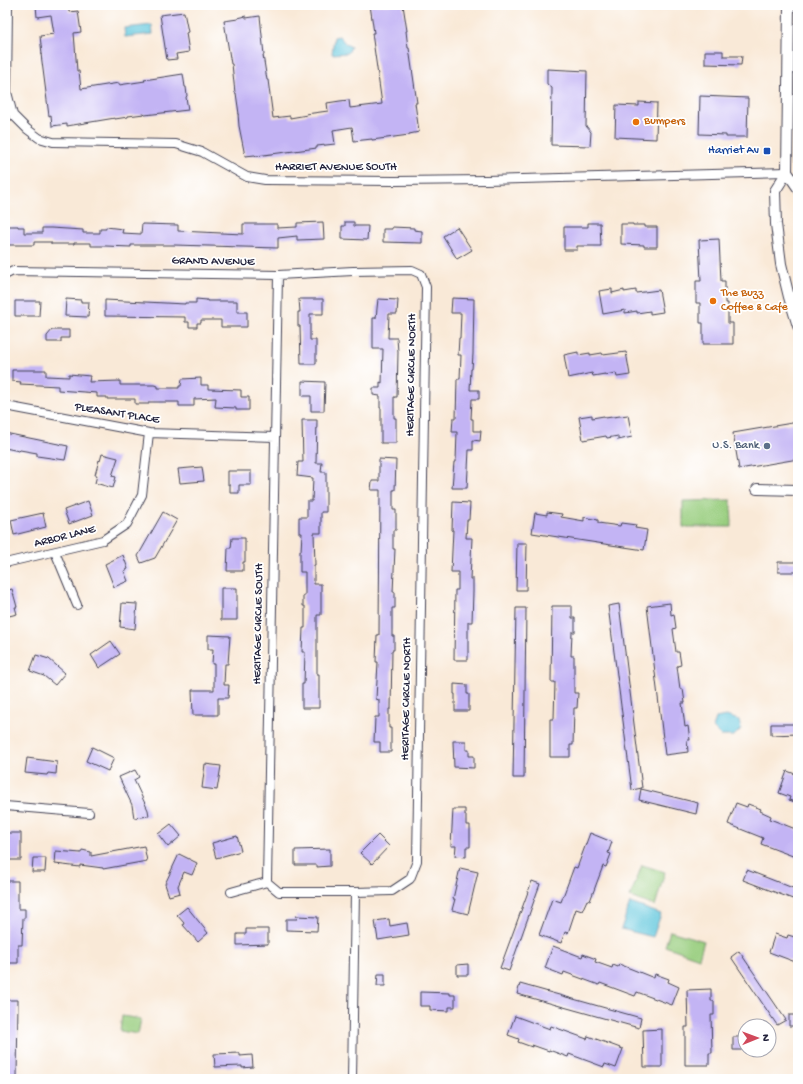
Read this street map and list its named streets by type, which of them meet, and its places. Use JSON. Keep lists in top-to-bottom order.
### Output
{
  "streets": {
    "street": [
      "HARRIET AVENUE SOUTH",
      "GRAND AVENUE",
      "HERITAGE CIRCLE NORTH",
      "PLEASANT PLACE",
      "ARBOR LANE",
      "HERITAGE CIRCLE SOUTH"
    ]
  },
  "crossings": [
    ["GRAND AVENUE", "HERITAGE CIRCLE NORTH"],
    ["GRAND AVENUE", "HERITAGE CIRCLE SOUTH"],
    ["PLEASANT PLACE", "ARBOR LANE"],
    ["PLEASANT PLACE", "HERITAGE CIRCLE SOUTH"]
  ],
  "places": {
    "other": ["Bumpers", "The Buzz Coffee & Cafe", "U.S. Bank"],
    "transit": ["Harriet Av"]
  },
  "north": "right"
}
